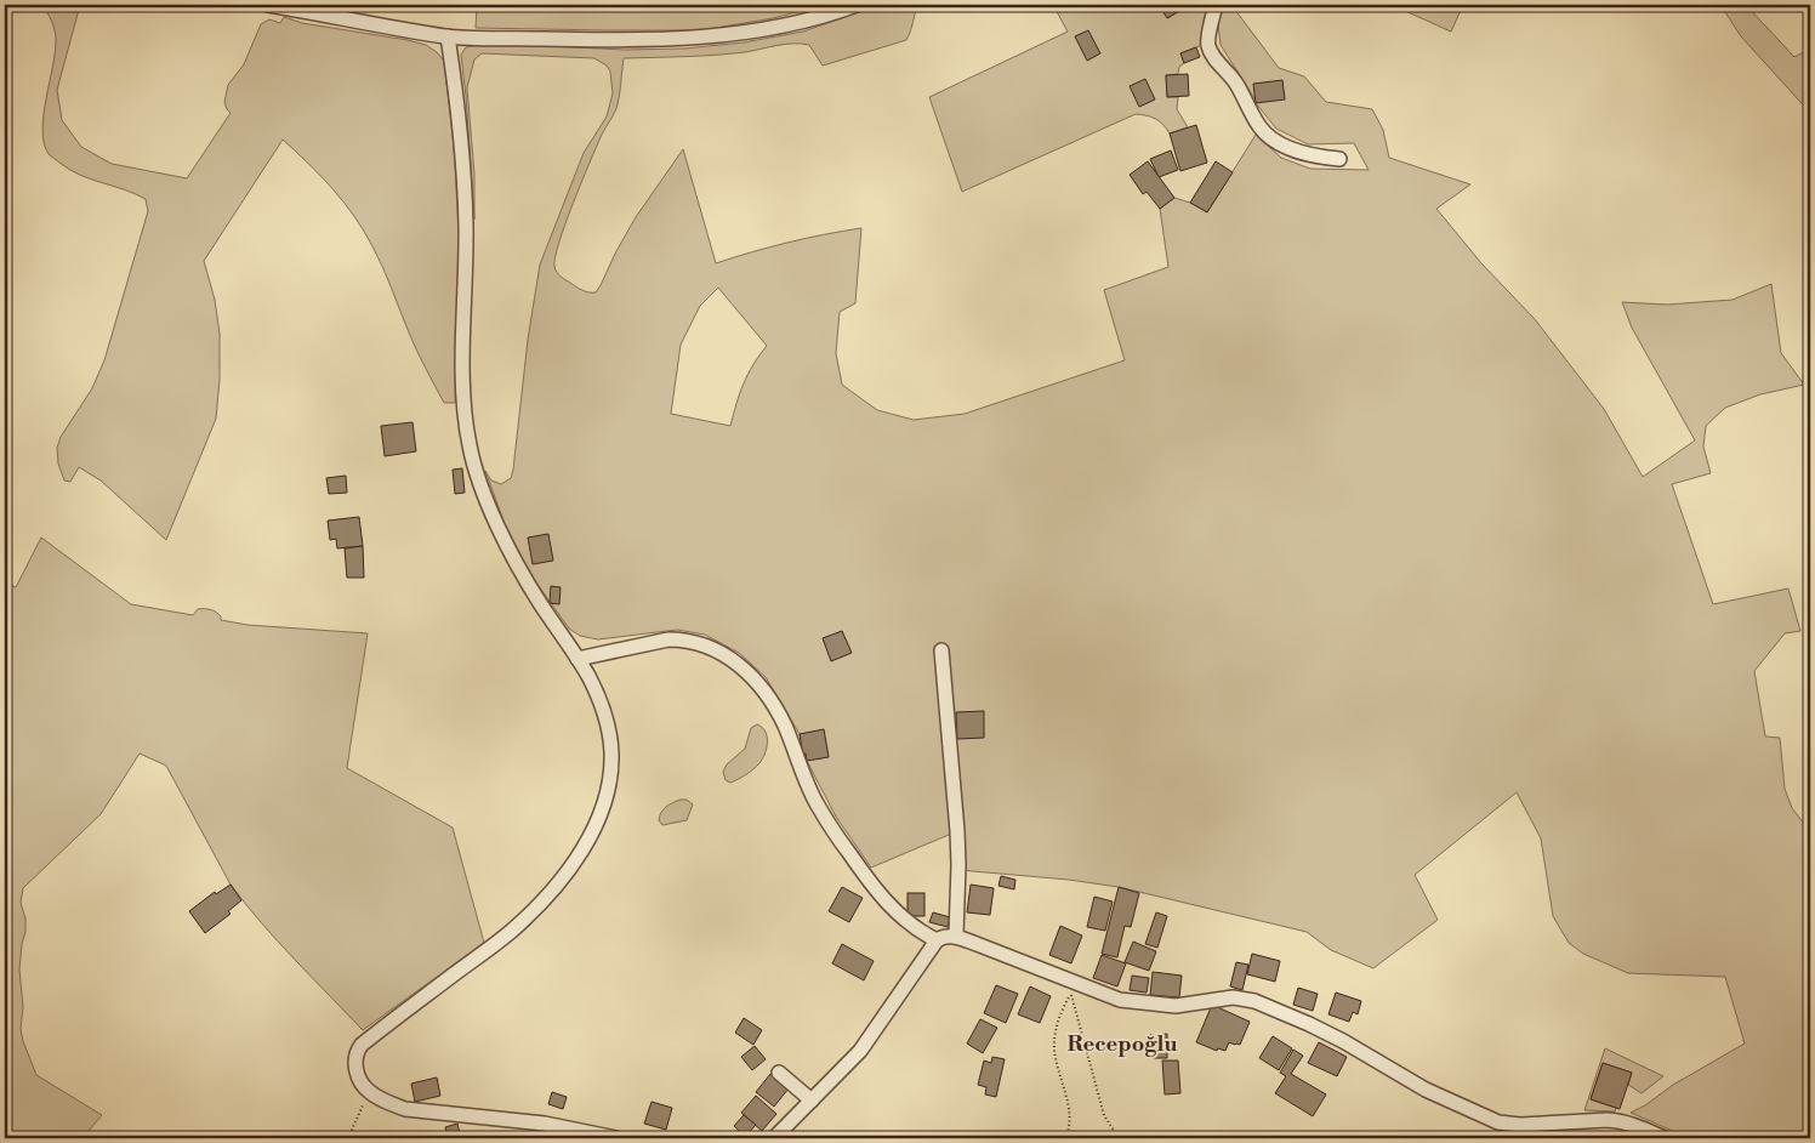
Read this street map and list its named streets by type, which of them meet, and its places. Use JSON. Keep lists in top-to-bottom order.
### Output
{
  "districts": ["Recepoğlu"]
}
